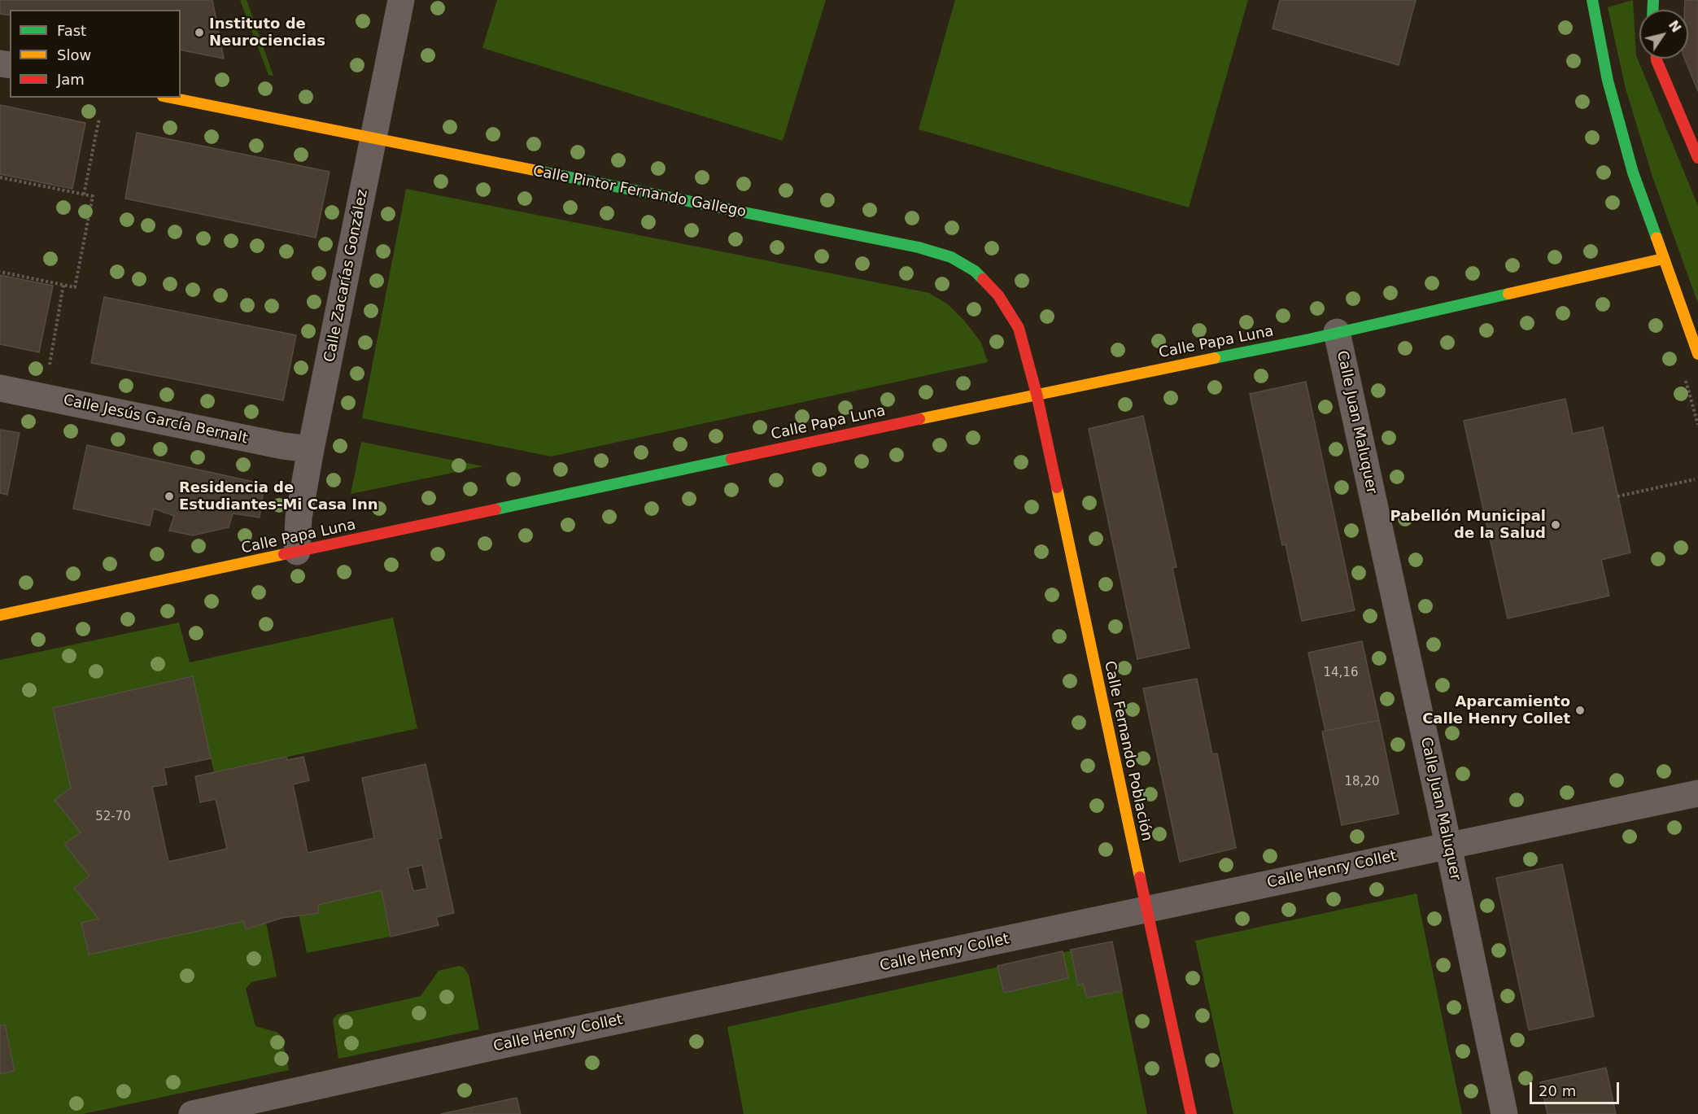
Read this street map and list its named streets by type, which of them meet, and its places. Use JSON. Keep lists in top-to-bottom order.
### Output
{
  "streets": {
    "street": [
      "Calle Pintor Fernando Gallego",
      "Calle Zacarías González",
      "Calle Papa Luna",
      "Calle Jesús García Bernalt",
      "Calle Juan Maluquer",
      "Calle Fernando Población",
      "Calle Henry Collet"
    ]
  },
  "crossings": [
    ["Calle Pintor Fernando Gallego", "Calle Zacarías González"],
    ["Calle Pintor Fernando Gallego", "Calle Papa Luna"],
    ["Calle Pintor Fernando Gallego", "Calle Fernando Población"],
    ["Calle Zacarías González", "Calle Papa Luna"],
    ["Calle Zacarías González", "Calle Jesús García Bernalt"],
    ["Calle Papa Luna", "Calle Juan Maluquer"],
    ["Calle Papa Luna", "Calle Fernando Población"],
    ["Calle Juan Maluquer", "Calle Henry Collet"],
    ["Calle Fernando Población", "Calle Henry Collet"]
  ],
  "places": [
    "Instituto de Neurociencias",
    "Residencia de Estudiantes-Mi Casa Inn",
    "Pabellón Municipal de la Salud",
    "Aparcamiento Calle Henry Collet"
  ],
  "house_numbers": ["14,16", "18,20", "52-70"],
  "legend": ["Fast", "Slow", "Jam"],
  "scale_bar": "20 m",
  "north": "top right"
}
